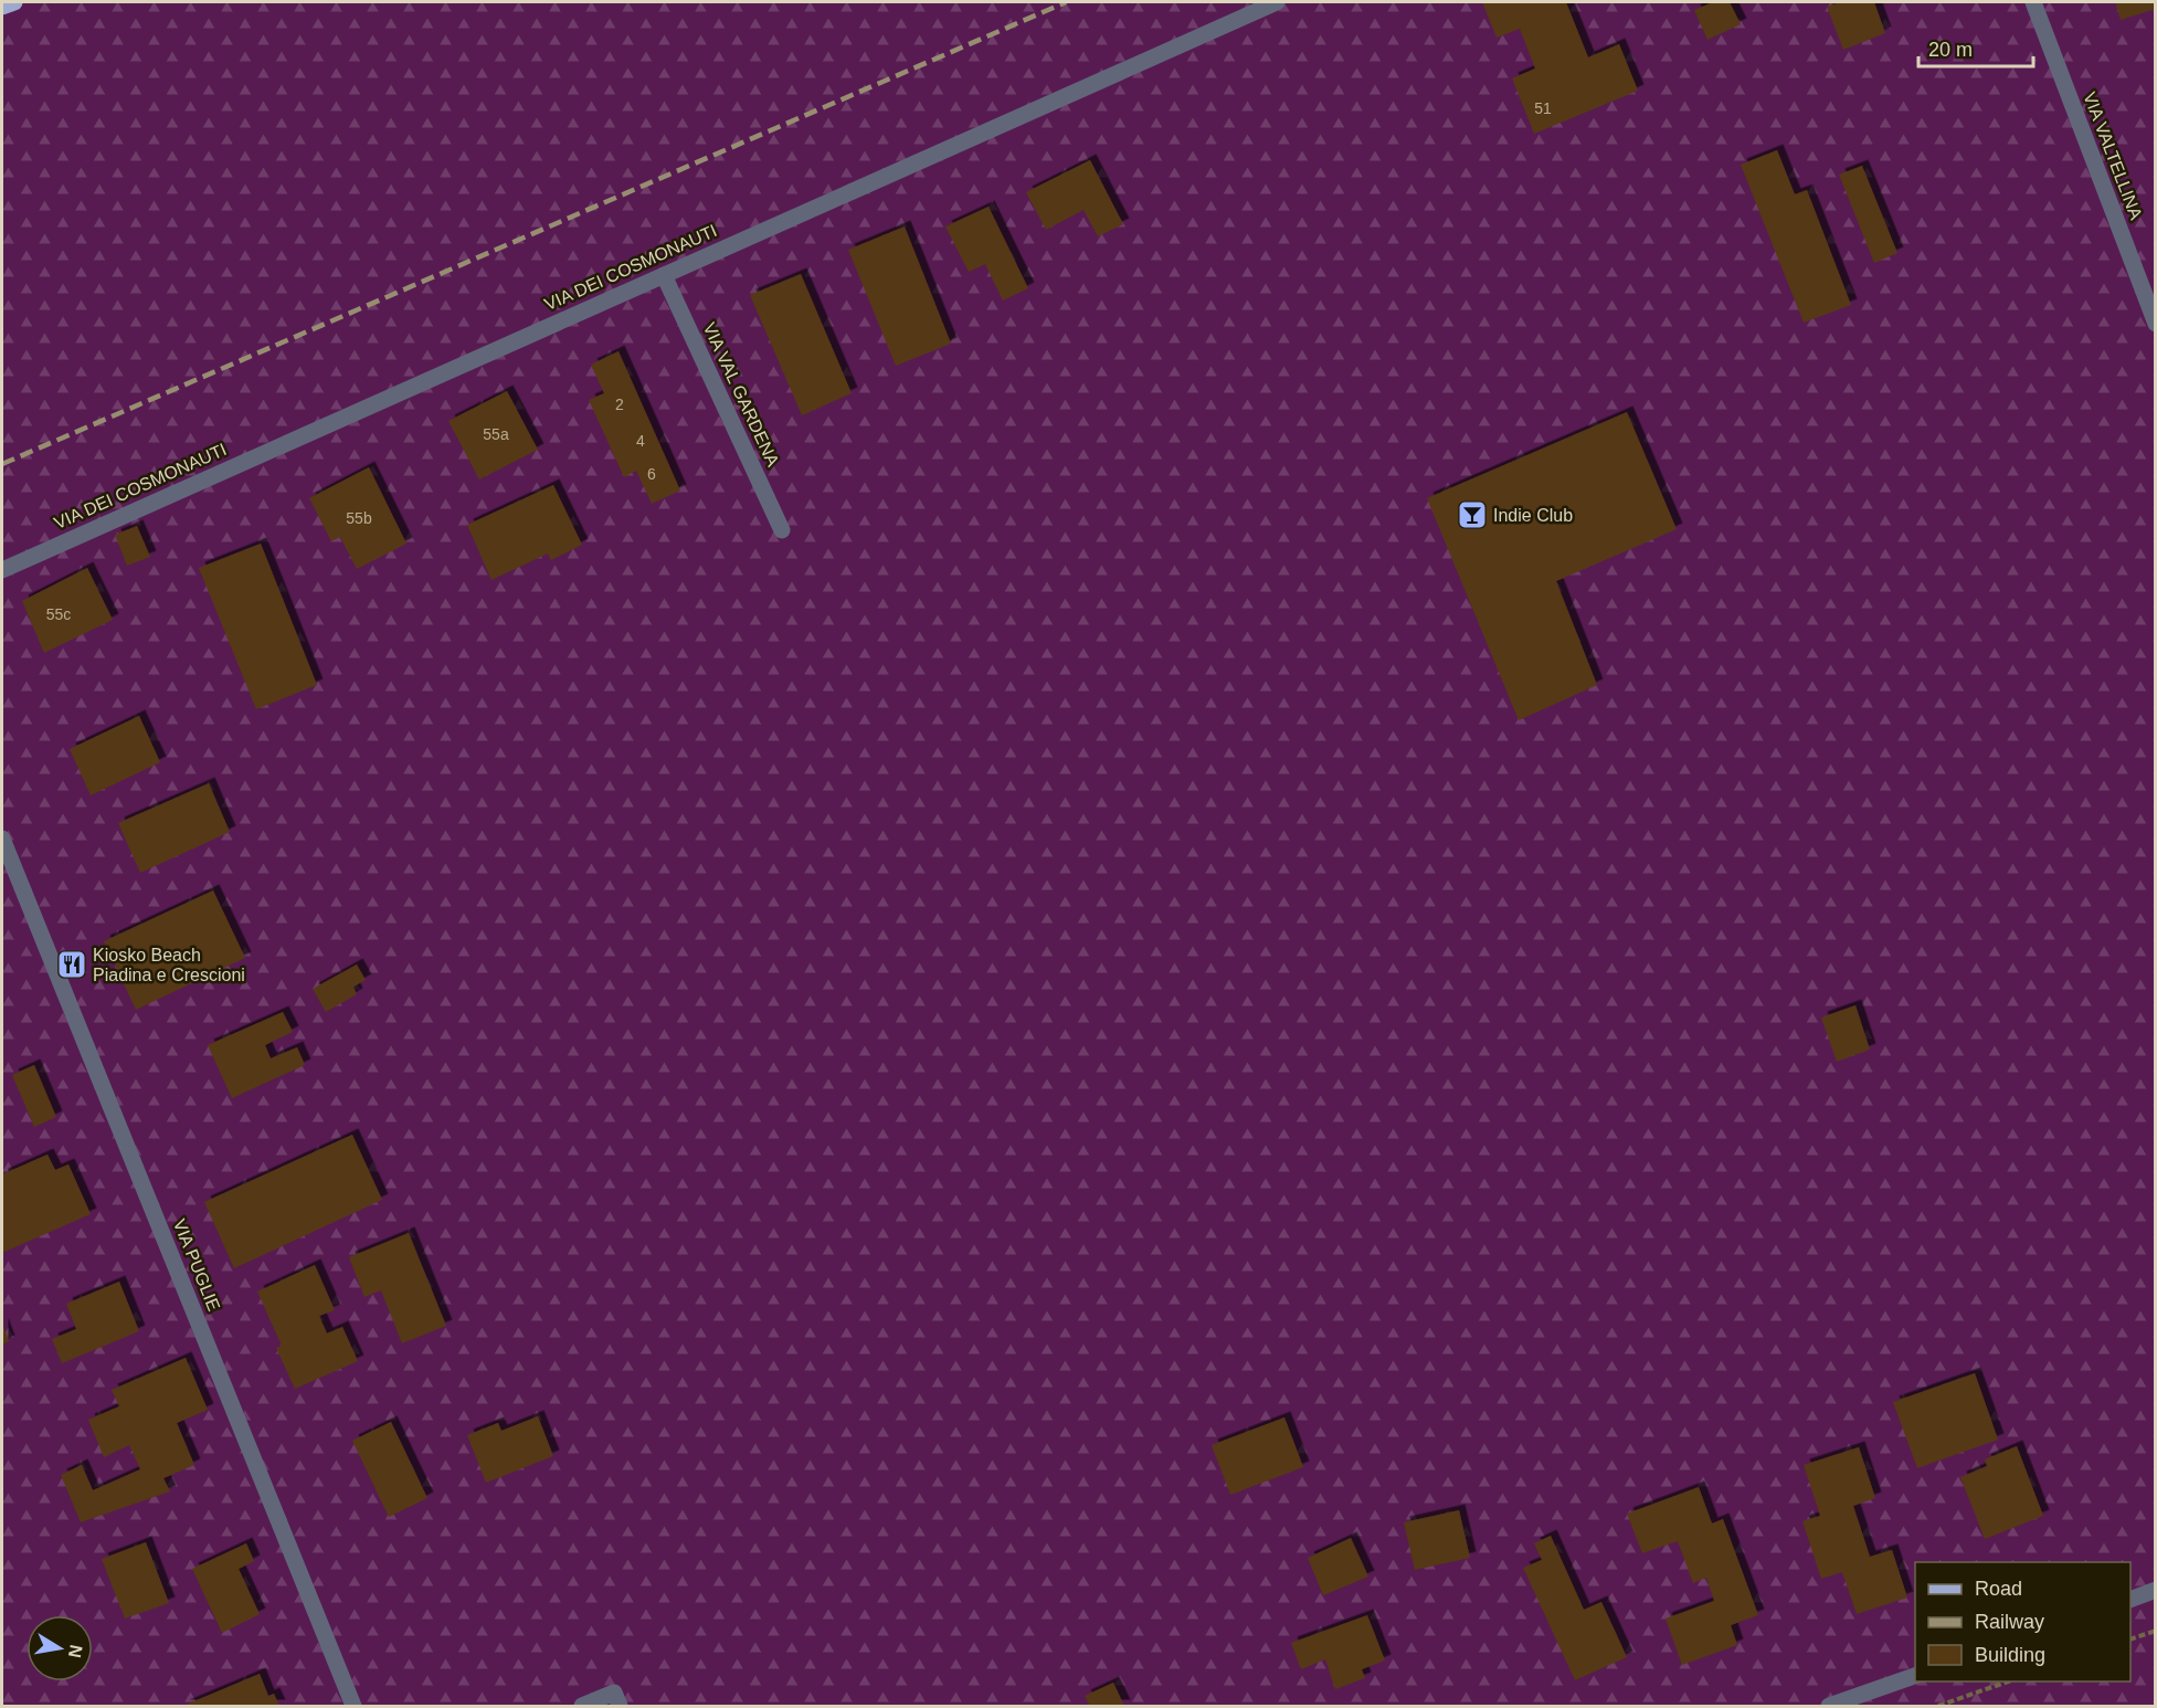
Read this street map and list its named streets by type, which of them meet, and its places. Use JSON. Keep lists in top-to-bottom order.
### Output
{
  "streets": {
    "street": [
      "VIA VALTELLINA",
      "VIA DEI COSMONAUTI",
      "VIA VAL GARDENA",
      "VIA PUGLIE"
    ]
  },
  "crossings": [
    ["VIA DEI COSMONAUTI", "VIA VAL GARDENA"]
  ],
  "places": {
    "bar": ["Indie Club"],
    "restaurant": ["Kiosko Beach Piadina e Crescioni"]
  },
  "house_numbers": [
    "51",
    "2",
    "55a",
    "4",
    "6",
    "55b",
    "55c"
  ],
  "legend": ["Road", "Railway", "Building"],
  "scale_bar": "20 m",
  "north": "right"
}
